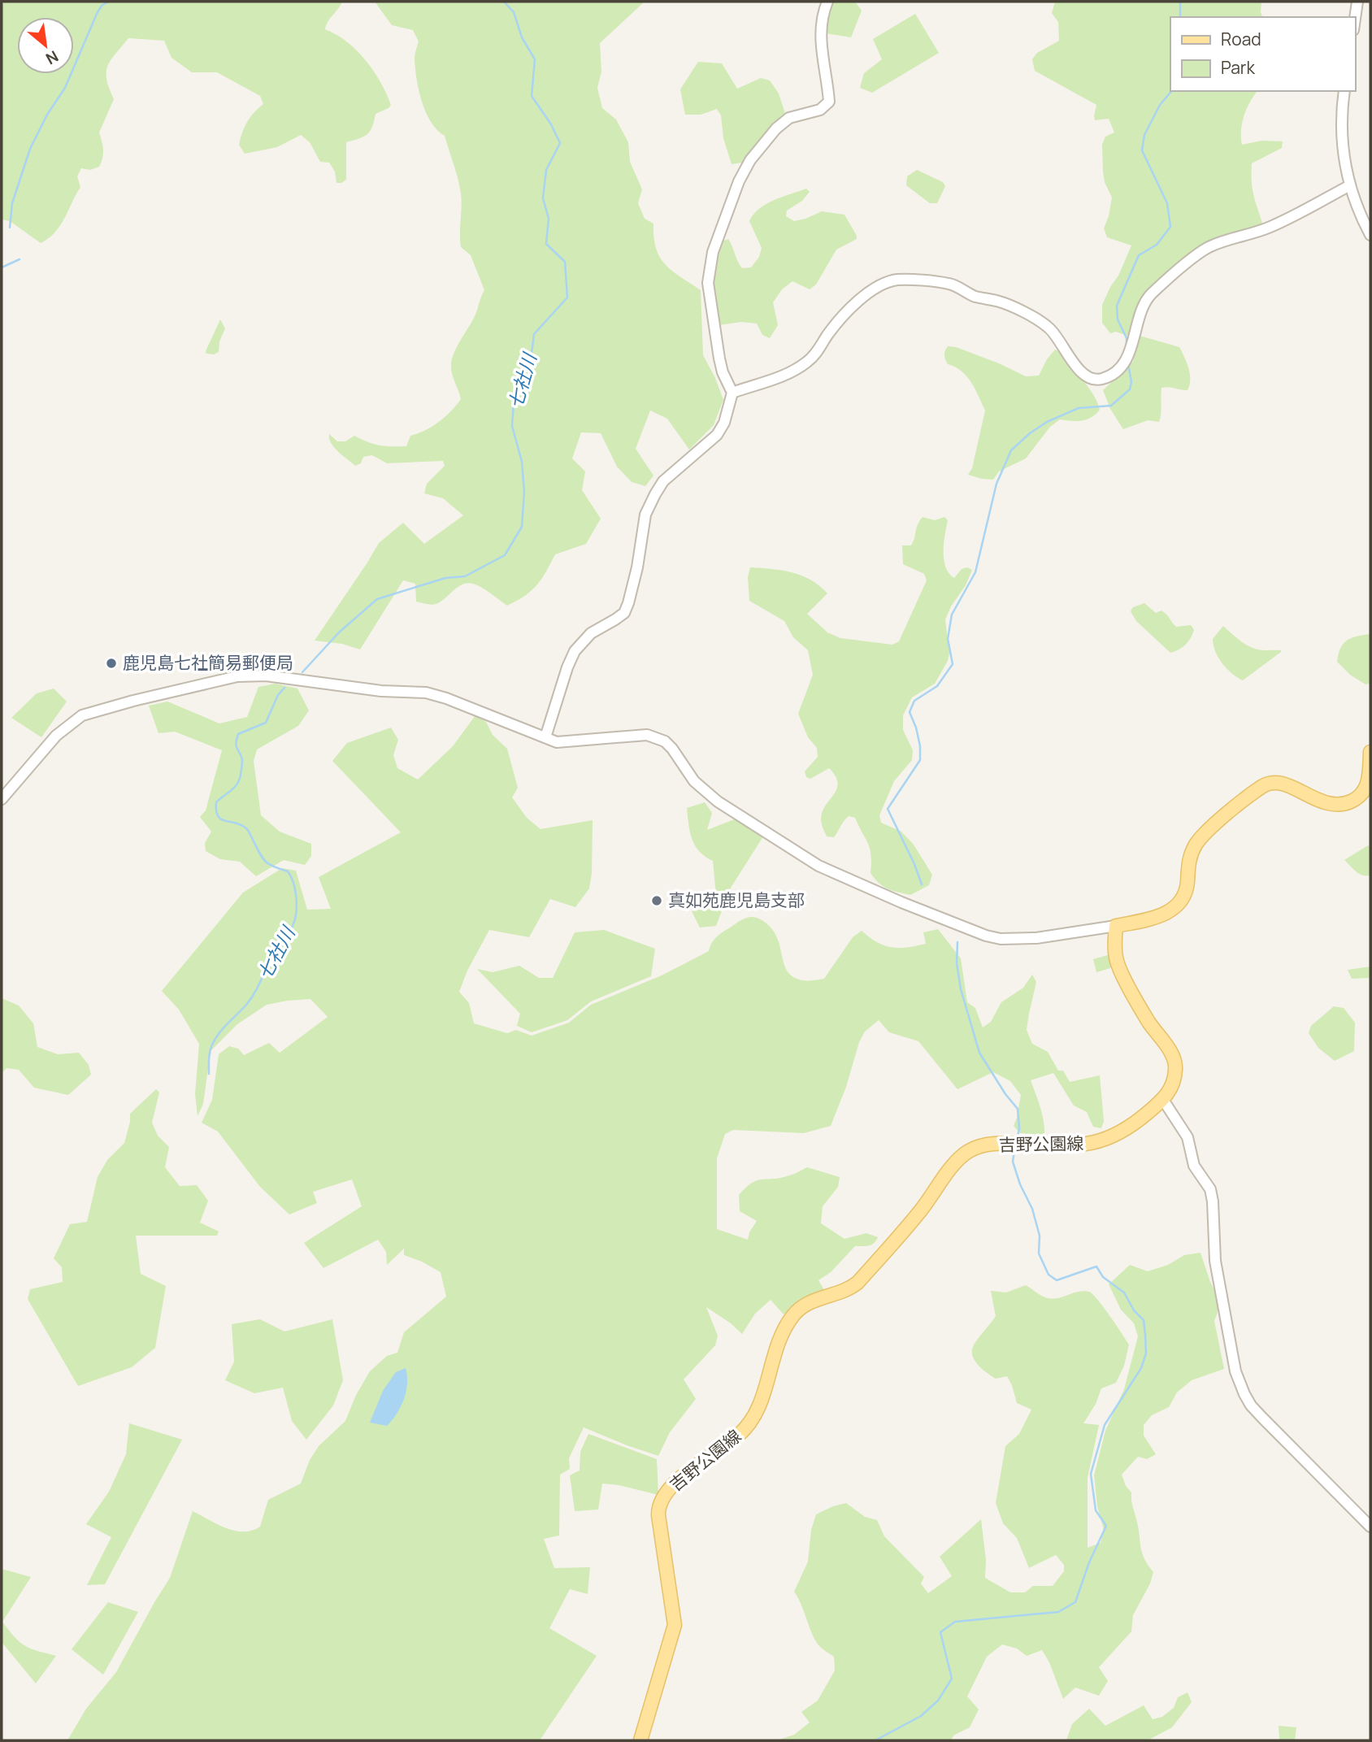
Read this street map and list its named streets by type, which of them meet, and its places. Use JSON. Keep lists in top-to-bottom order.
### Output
{
  "streets": {
    "main road": ["吉野公園線"]
  },
  "water": ["七社川"],
  "places": ["鹿児島七社簡易郵便局", "真如苑鹿児島支部"],
  "legend": ["Road", "Park"],
  "north": "bottom right"
}
